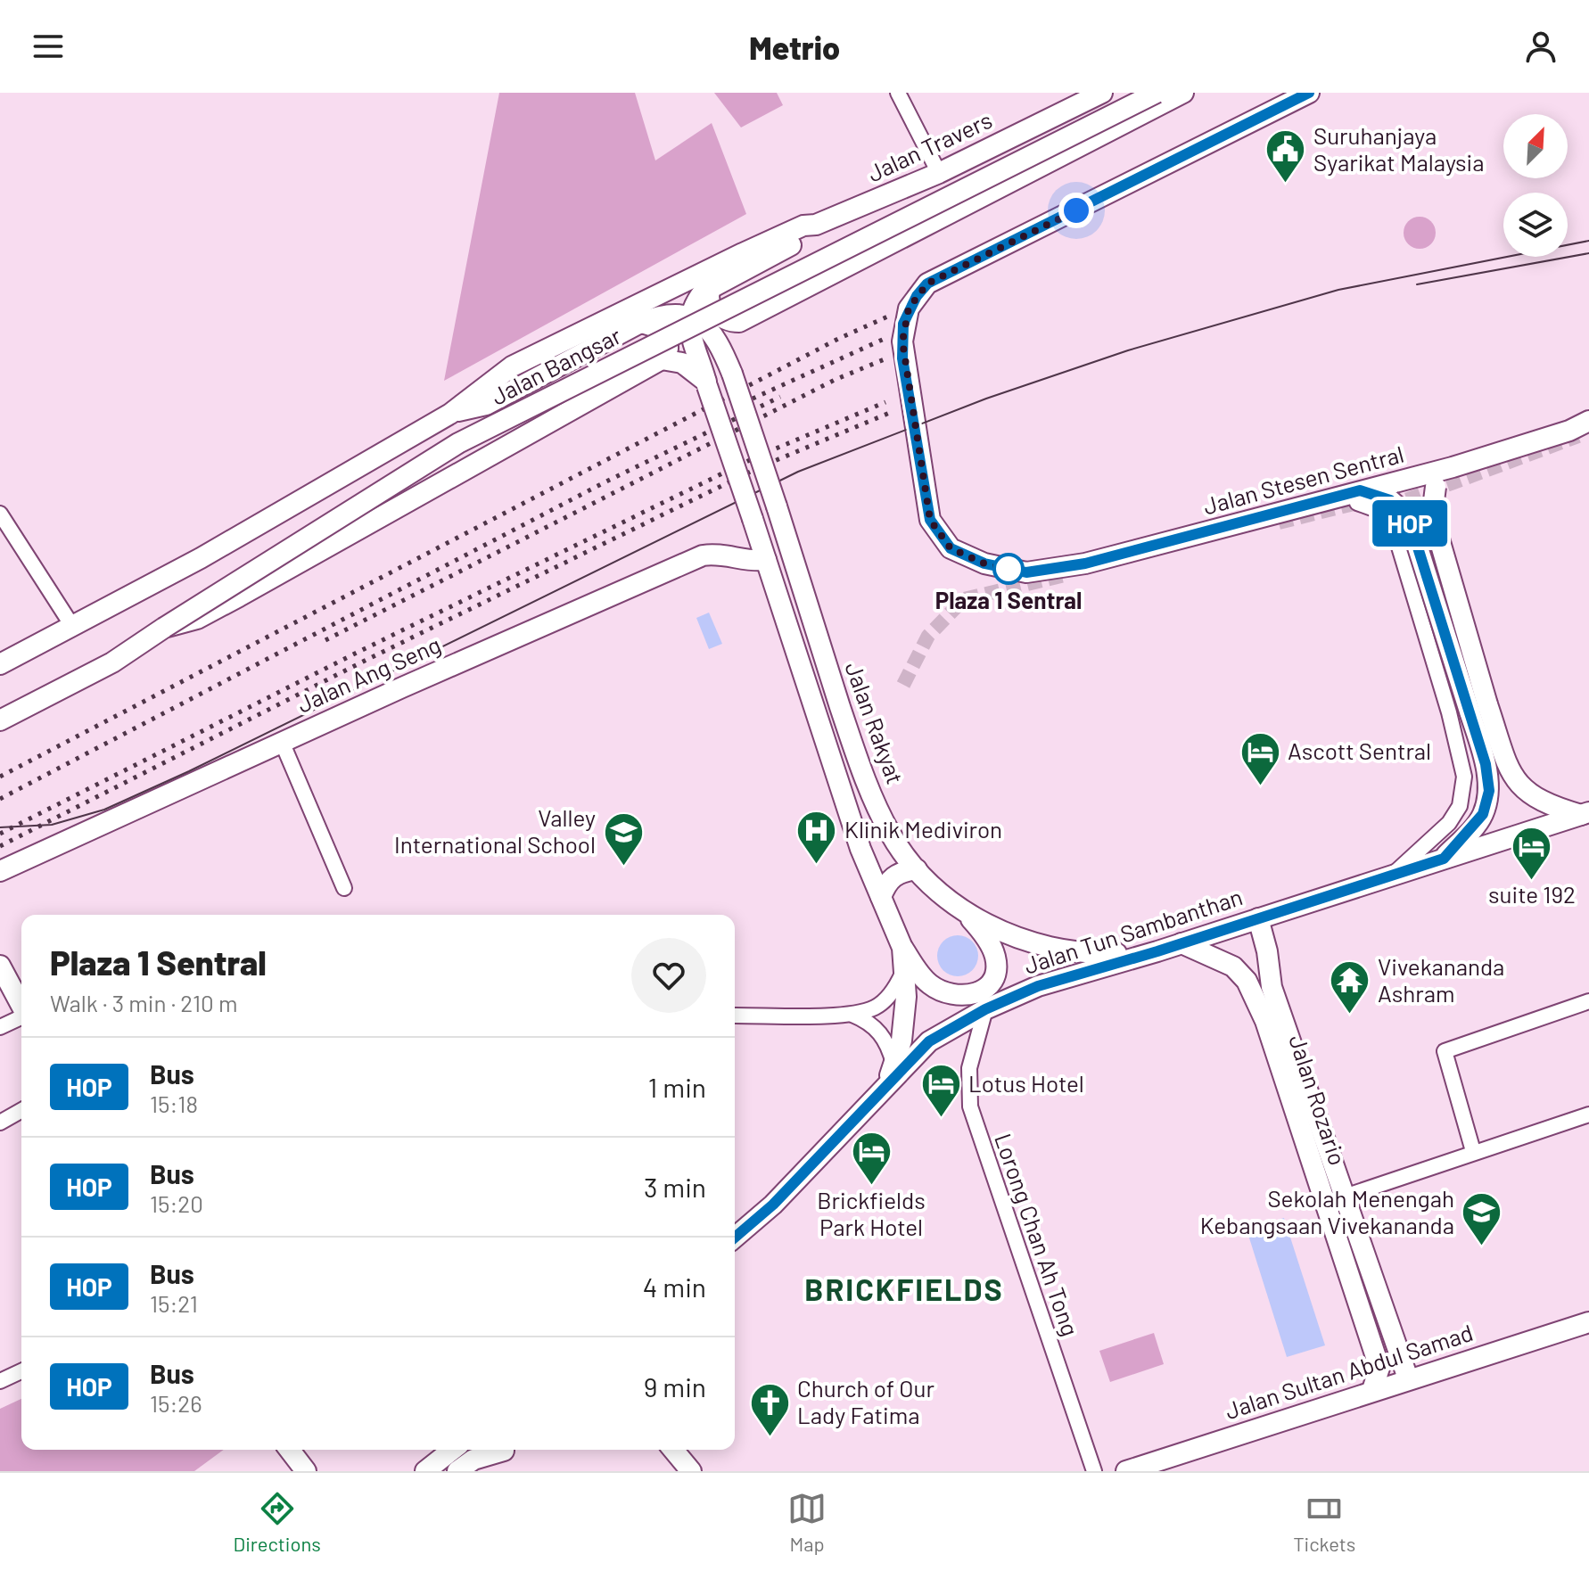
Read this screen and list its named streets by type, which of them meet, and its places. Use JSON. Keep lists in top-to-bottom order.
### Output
{
  "streets": {
    "main road": [
      "Jalan Travers",
      "Jalan Bangsar",
      "Jalan Stesen Sentral",
      "Jalan Ang Seng",
      "Jalan Rakyat",
      "Jalan Tun Sambanthan",
      "Jalan Rozario",
      "Jalan Sultan Abdul Samad"
    ],
    "street": ["Lorong Chan Ah Tong"]
  },
  "crossings": [
    ["Jalan Travers", "Jalan Bangsar"],
    ["Jalan Rakyat", "Jalan Tun Sambanthan"],
    ["Jalan Tun Sambanthan", "Jalan Rozario"],
    ["Jalan Tun Sambanthan", "Lorong Chan Ah Tong"],
    ["Jalan Rozario", "Jalan Sultan Abdul Samad"]
  ],
  "districts": ["BRICKFIELDS"],
  "places": {
    "public building": ["Suruhanjaya Syarikat Malaysia"],
    "other": ["Plaza 1 Sentral"],
    "hotel": [
      "Ascott Sentral",
      "suite 192",
      "Lotus Hotel",
      "Brickfields Park Hotel"
    ],
    "hospital": ["Klinik Mediviron"],
    "school or university": ["Valley International School", "Sekolah Menengah Kebangsaan Vivekananda"],
    "temple": ["Vivekananda Ashram"],
    "church": ["Church of Our Lady Fatima"]
  },
  "lines": ["bus line HOP"],
  "north": "top right",
  "page": {
    "header": "Metrio",
    "on_map": "HOP",
    "heading": ["Plaza 1 Sentral", "Walk · 3 min · 210 m"],
    "list": [
      {
        "mark": "HOP",
        "name": "Bus",
        "note": "15:18",
        "value": "1 min"
      },
      {
        "mark": "HOP",
        "name": "Bus",
        "note": "15:20",
        "value": "3 min"
      },
      {
        "mark": "HOP",
        "name": "Bus",
        "note": "15:21",
        "value": "4 min"
      },
      {
        "mark": "HOP",
        "name": "Bus",
        "note": "15:26",
        "value": "9 min"
      }
    ],
    "tabs": ["Directions", "Map", "Tickets"]
  }
}
